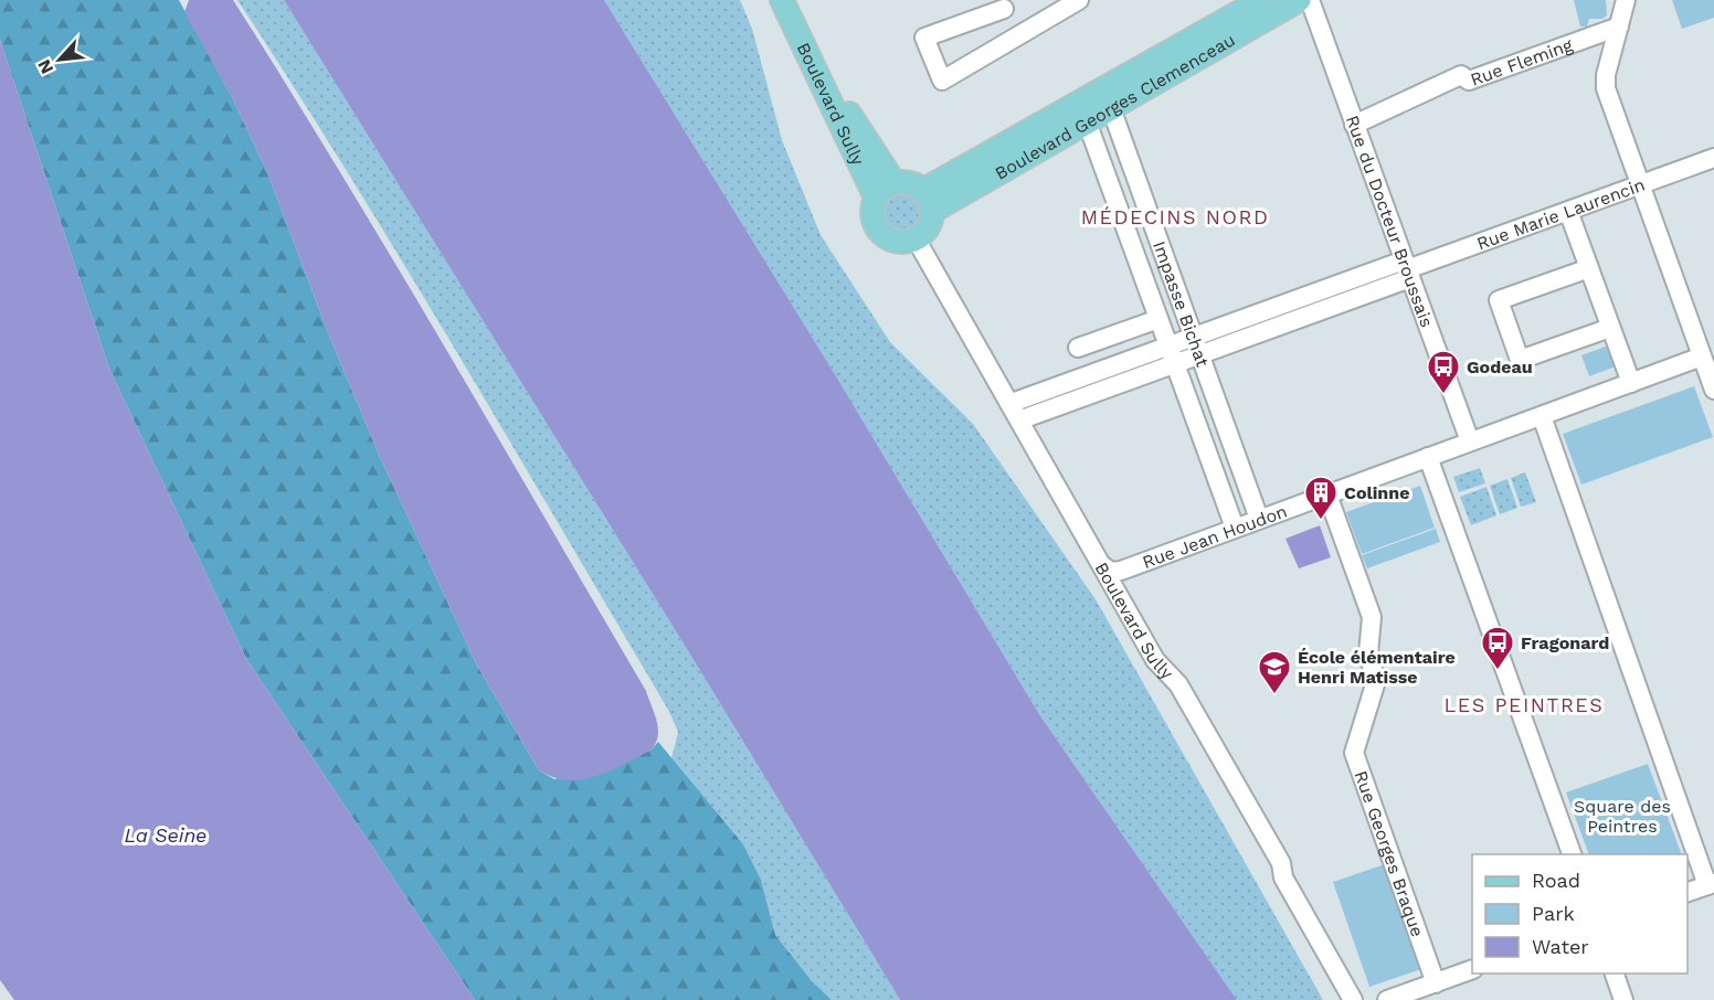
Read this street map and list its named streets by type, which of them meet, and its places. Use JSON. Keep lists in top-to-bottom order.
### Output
{
  "streets": {
    "main road": ["Boulevard Sully", "Boulevard Georges Clemenceau"],
    "street": [
      "Rue Fleming",
      "Rue Marie Laurencin",
      "Rue du Docteur Broussais",
      "Impasse Bichat",
      "Rue Jean Houdon",
      "Rue Georges Braque"
    ]
  },
  "crossings": [
    ["Rue Fleming", "Rue du Docteur Broussais"],
    ["Boulevard Sully", "Boulevard Georges Clemenceau"],
    ["Boulevard Sully", "Rue Jean Houdon"],
    ["Boulevard Georges Clemenceau", "Impasse Bichat"],
    ["Rue Marie Laurencin", "Rue du Docteur Broussais"],
    ["Impasse Bichat", "Rue Jean Houdon"],
    ["Rue Jean Houdon", "Rue Georges Braque"]
  ],
  "districts": ["MÉDECINS NORD", "LES PEINTRES"],
  "water": ["La Seine"],
  "parks": ["Square des Peintres"],
  "places": {
    "bus stop": ["Godeau", "Fragonard"],
    "building": ["Colinne"],
    "school or university": ["École élémentaire Henri Matisse"]
  },
  "legend": ["Road", "Park", "Water"],
  "north": "bottom left"
}
